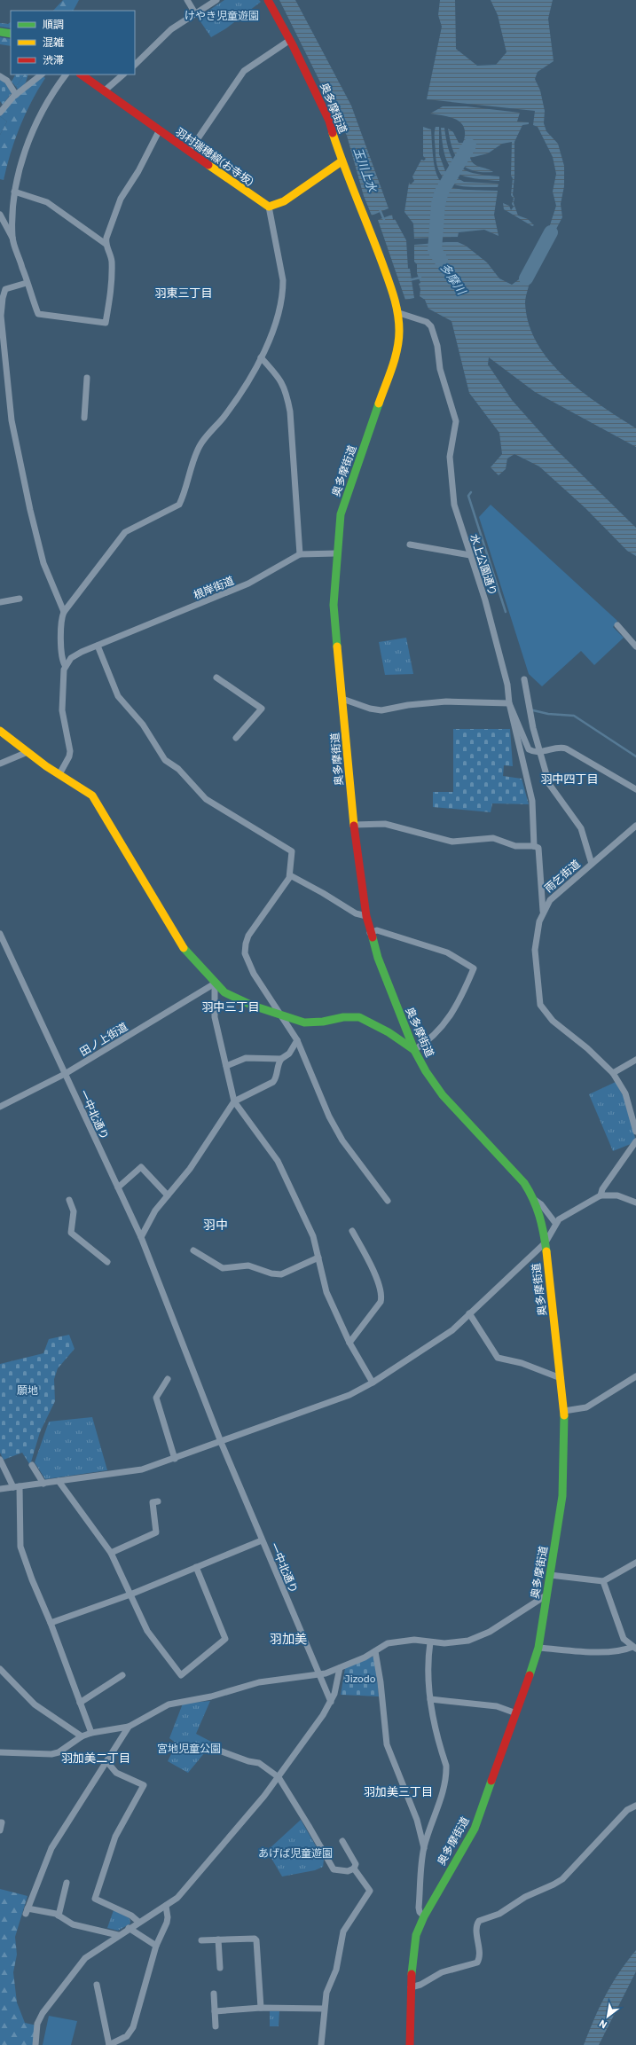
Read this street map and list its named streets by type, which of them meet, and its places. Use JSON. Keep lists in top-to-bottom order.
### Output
{
  "streets": {
    "main road": ["奥多摩街道", "羽村瑞穂線(お寺坂)"],
    "street": [
      "水上公園通り",
      "根岸街道",
      "雨乞街道",
      "田ノ上街道",
      "一中北通り"
    ]
  },
  "crossings": [
    ["奥多摩街道", "水上公園通り"],
    ["奥多摩街道", "根岸街道"],
    ["水上公園通り", "雨乞街道"],
    ["田ノ上街道", "一中北通り"]
  ],
  "districts": [
    "羽東三丁目",
    "羽中四丁目",
    "羽中三丁目",
    "羽中",
    "羽加美",
    "羽加美二丁目",
    "羽加美三丁目"
  ],
  "water": ["玉川上水", "多摩川"],
  "parks": [
    "けやき児童遊園",
    "願地",
    "Jizodo",
    "宮地児童公園",
    "あげば児童遊園"
  ],
  "legend": ["順調", "混雑", "渋滞"],
  "north": "bottom left"
}
